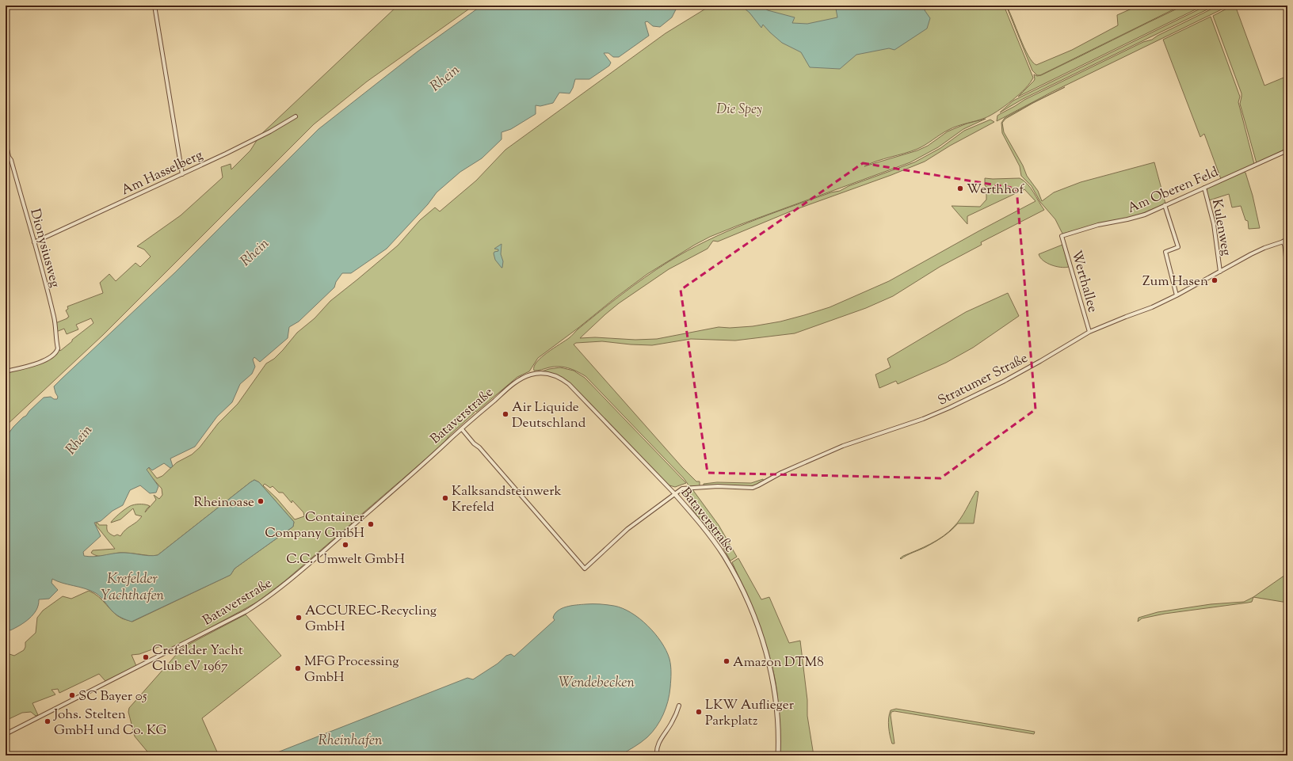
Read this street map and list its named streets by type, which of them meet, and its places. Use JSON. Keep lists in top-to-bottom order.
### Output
{
  "streets": {
    "street": [
      "Am Hasselberg",
      "Am Oberen Feld",
      "Kulenweg",
      "Dionysiusweg",
      "Werthallee",
      "Stratumer Straße",
      "Bataverstraße"
    ]
  },
  "crossings": [
    ["Am Hasselberg", "Dionysiusweg"],
    ["Am Oberen Feld", "Kulenweg"],
    ["Am Oberen Feld", "Werthallee"],
    ["Kulenweg", "Stratumer Straße"],
    ["Werthallee", "Stratumer Straße"],
    ["Stratumer Straße", "Bataverstraße"]
  ],
  "water": [
    "Rhein",
    "Krefelder Yachthafen",
    "Wendebecken",
    "Rheinhafen"
  ],
  "parks": ["Die Spey"],
  "places": [
    "Werthhof",
    "Zum Hasen",
    "Air Liquide Deutschland",
    "Kalksandsteinwerk Krefeld",
    "Rheinoase",
    "Container Company GmbH",
    "C.C. Umwelt GmbH",
    "ACCUREC-Recycling GmbH",
    "Crefelder Yacht Club eV 1967",
    "Amazon DTM8",
    "MFG Processing GmbH",
    "SC Bayer 05",
    "LKW Auflieger Parkplatz",
    "Johs. Stelten GmbH und Co. KG"
  ]
}
